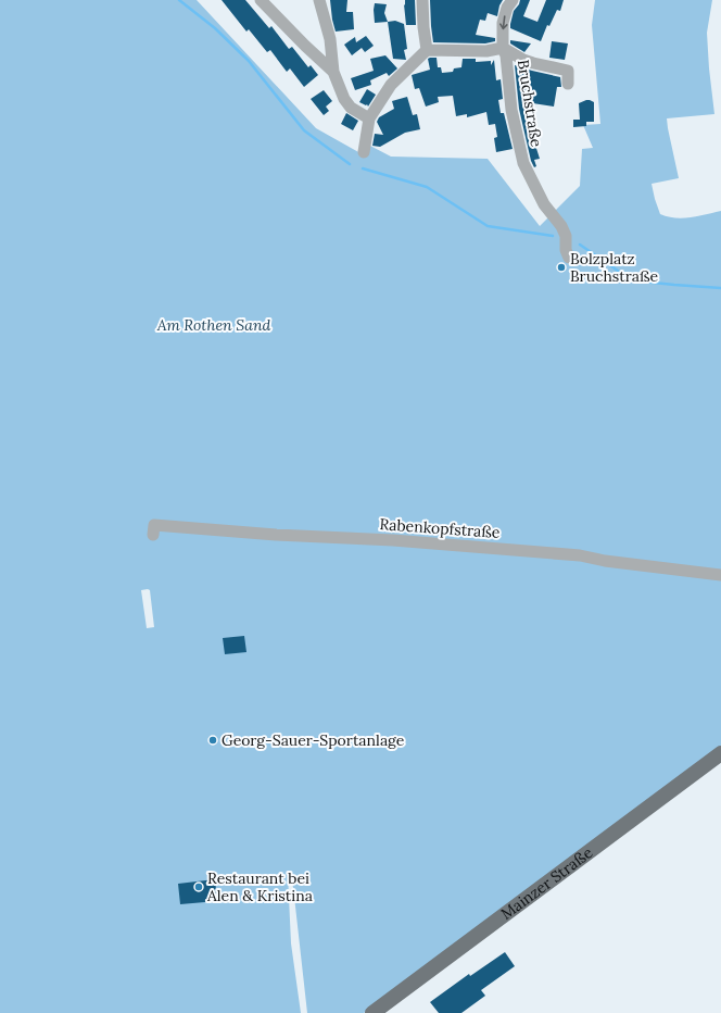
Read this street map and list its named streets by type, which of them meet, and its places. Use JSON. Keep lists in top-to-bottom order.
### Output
{
  "streets": {
    "main road": ["Mainzer Straße"],
    "street": ["Bruchstraße", "Rabenkopfstraße"]
  },
  "parks": ["Am Rothen Sand"],
  "places": ["Bolzplatz Bruchstraße", "Georg-Sauer-Sportanlage", "Restaurant bei Alen & Kristina"]
}
